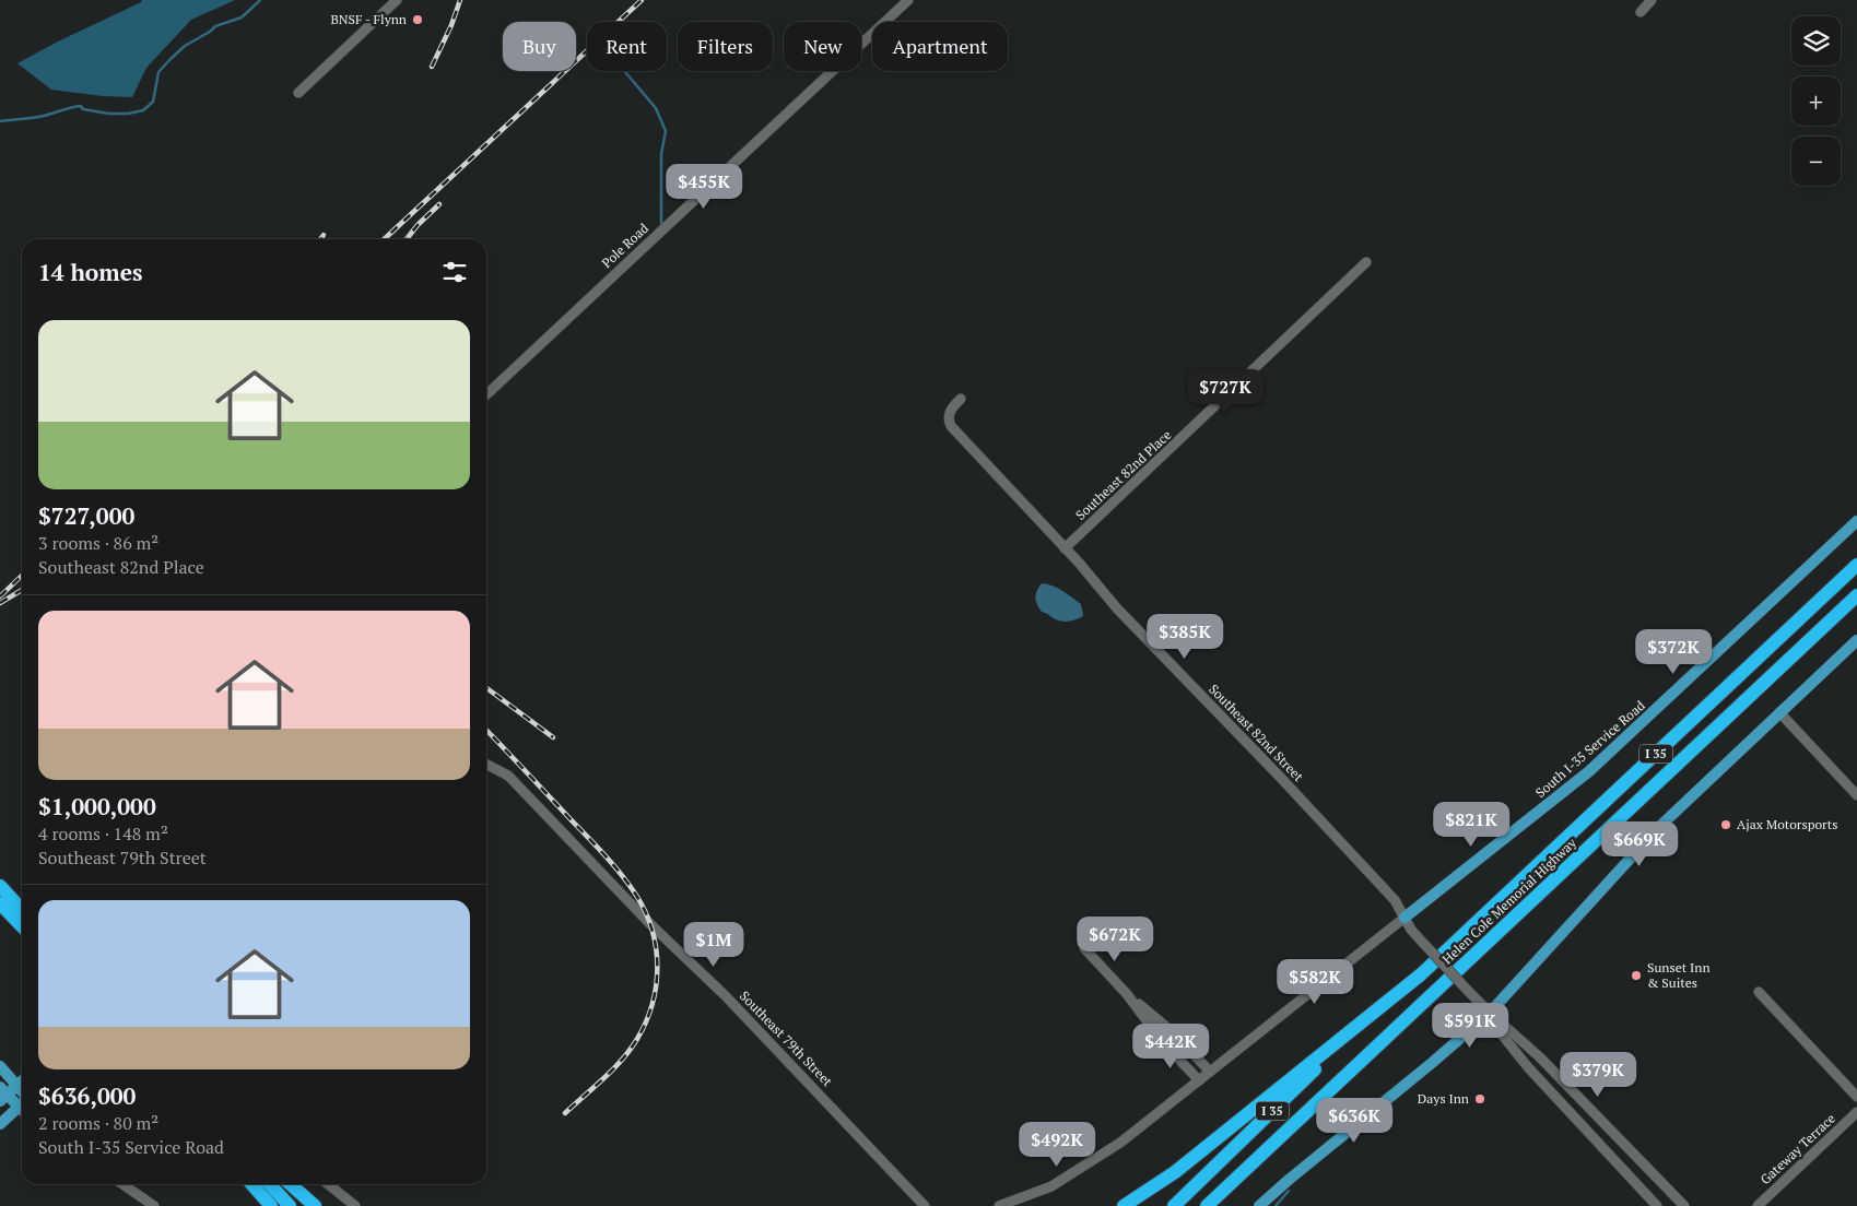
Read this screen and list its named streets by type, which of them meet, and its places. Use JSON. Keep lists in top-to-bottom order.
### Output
{
  "streets": {
    "highway": ["I 35", "Helen Cole Memorial Highway"],
    "main road": ["South I-35 Service Road"],
    "street": [
      "Pole Road",
      "Southeast 82nd Place",
      "Southeast 82nd Street",
      "Southeast 79th Street",
      "Gateway Terrace"
    ]
  },
  "crossings": [
    ["Southeast 82nd Place", "Southeast 82nd Street"],
    ["Southeast 82nd Street", "South I-35 Service Road"],
    ["I 35", "Helen Cole Memorial Highway"]
  ],
  "places": [
    "BNSF - Flynn",
    "Ajax Motorsports",
    "Sunset Inn & Suites",
    "Days Inn"
  ],
  "page": {
    "map_buttons": ["+", "−"],
    "chip": [
      "Buy",
      "Rent",
      "Filters",
      "New",
      "Apartment"
    ],
    "price": [
      "$455K",
      "$727K",
      "$385K",
      "$372K",
      "$821K",
      "$669K",
      "$672K",
      "$1M",
      "$582K",
      "$591K",
      "$442K",
      "$379K",
      "$636K",
      "$492K"
    ],
    "heading": "14 homes",
    "list": [
      {
        "name": "$727,000",
        "note": "3 rooms · 86 m² · Southeast 82nd Place"
      },
      {
        "name": "$1,000,000",
        "note": "4 rooms · 148 m² · Southeast 79th Street"
      },
      {
        "name": "$636,000",
        "note": "2 rooms · 80 m² · South I-35 Service Road"
      }
    ]
  }
}
